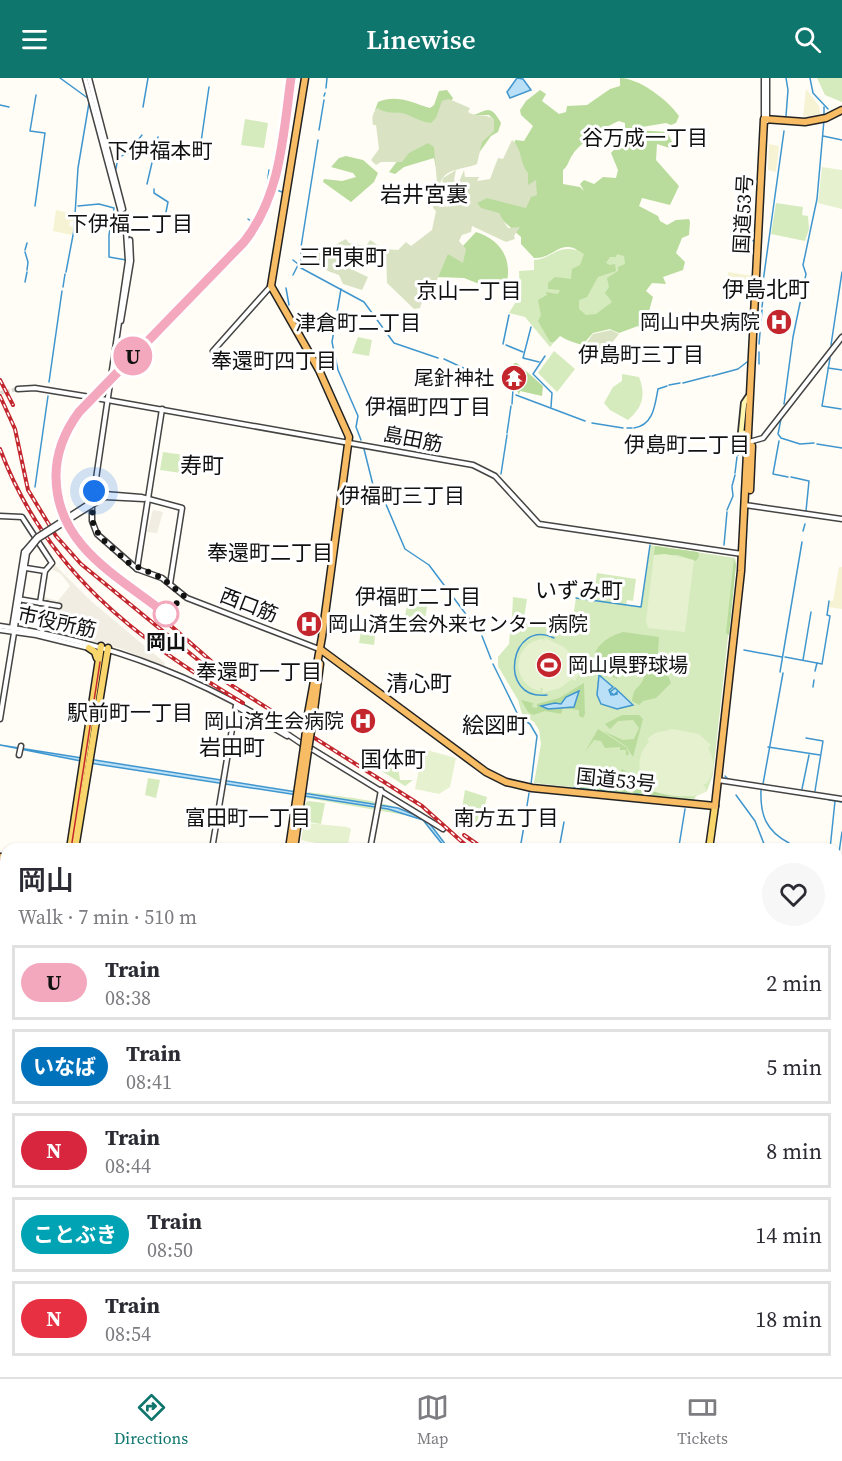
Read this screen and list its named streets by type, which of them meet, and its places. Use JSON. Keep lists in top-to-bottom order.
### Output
{
  "streets": {
    "highway": ["国道53号"],
    "street": ["島田筋", "西口筋", "市役所筋"]
  },
  "crossings": [
    ["国道53号", "島田筋"],
    ["国道53号", "西口筋"],
    ["島田筋", "西口筋"]
  ],
  "districts": [
    "谷万成一丁目",
    "下伊福本町",
    "岩井宮裏",
    "下伊福二丁目",
    "三門東町",
    "伊島北町",
    "京山一丁目",
    "津倉町二丁目",
    "伊島町三丁目",
    "奉還町四丁目",
    "伊福町四丁目",
    "伊島町二丁目",
    "寿町",
    "伊福町三丁目",
    "奉還町二丁目",
    "いずみ町",
    "伊福町二丁目",
    "奉還町一丁目",
    "清心町",
    "駅前町一丁目",
    "絵図町",
    "岩田町",
    "国体町",
    "富田町一丁目",
    "南方五丁目"
  ],
  "places": {
    "hospital": ["岡山中央病院", "岡山済生会外来センター病院", "岡山済生会病院"],
    "temple": ["尾針神社"],
    "other": ["岡山"],
    "sports": ["岡山県野球場"]
  },
  "page": {
    "header": "Linewise",
    "on_map": "U",
    "heading": ["岡山", "Walk · 7 min · 510 m"],
    "list": [
      {
        "mark": "U",
        "name": "Train",
        "note": "08:38",
        "value": "2 min"
      },
      {
        "mark": "いなば",
        "name": "Train",
        "note": "08:41",
        "value": "5 min"
      },
      {
        "mark": "N",
        "name": "Train",
        "note": "08:44",
        "value": "8 min"
      },
      {
        "mark": "ことぶき",
        "name": "Train",
        "note": "08:50",
        "value": "14 min"
      },
      {
        "mark": "N",
        "name": "Train",
        "note": "08:54",
        "value": "18 min"
      }
    ],
    "tabs": ["Directions", "Map", "Tickets"]
  }
}
